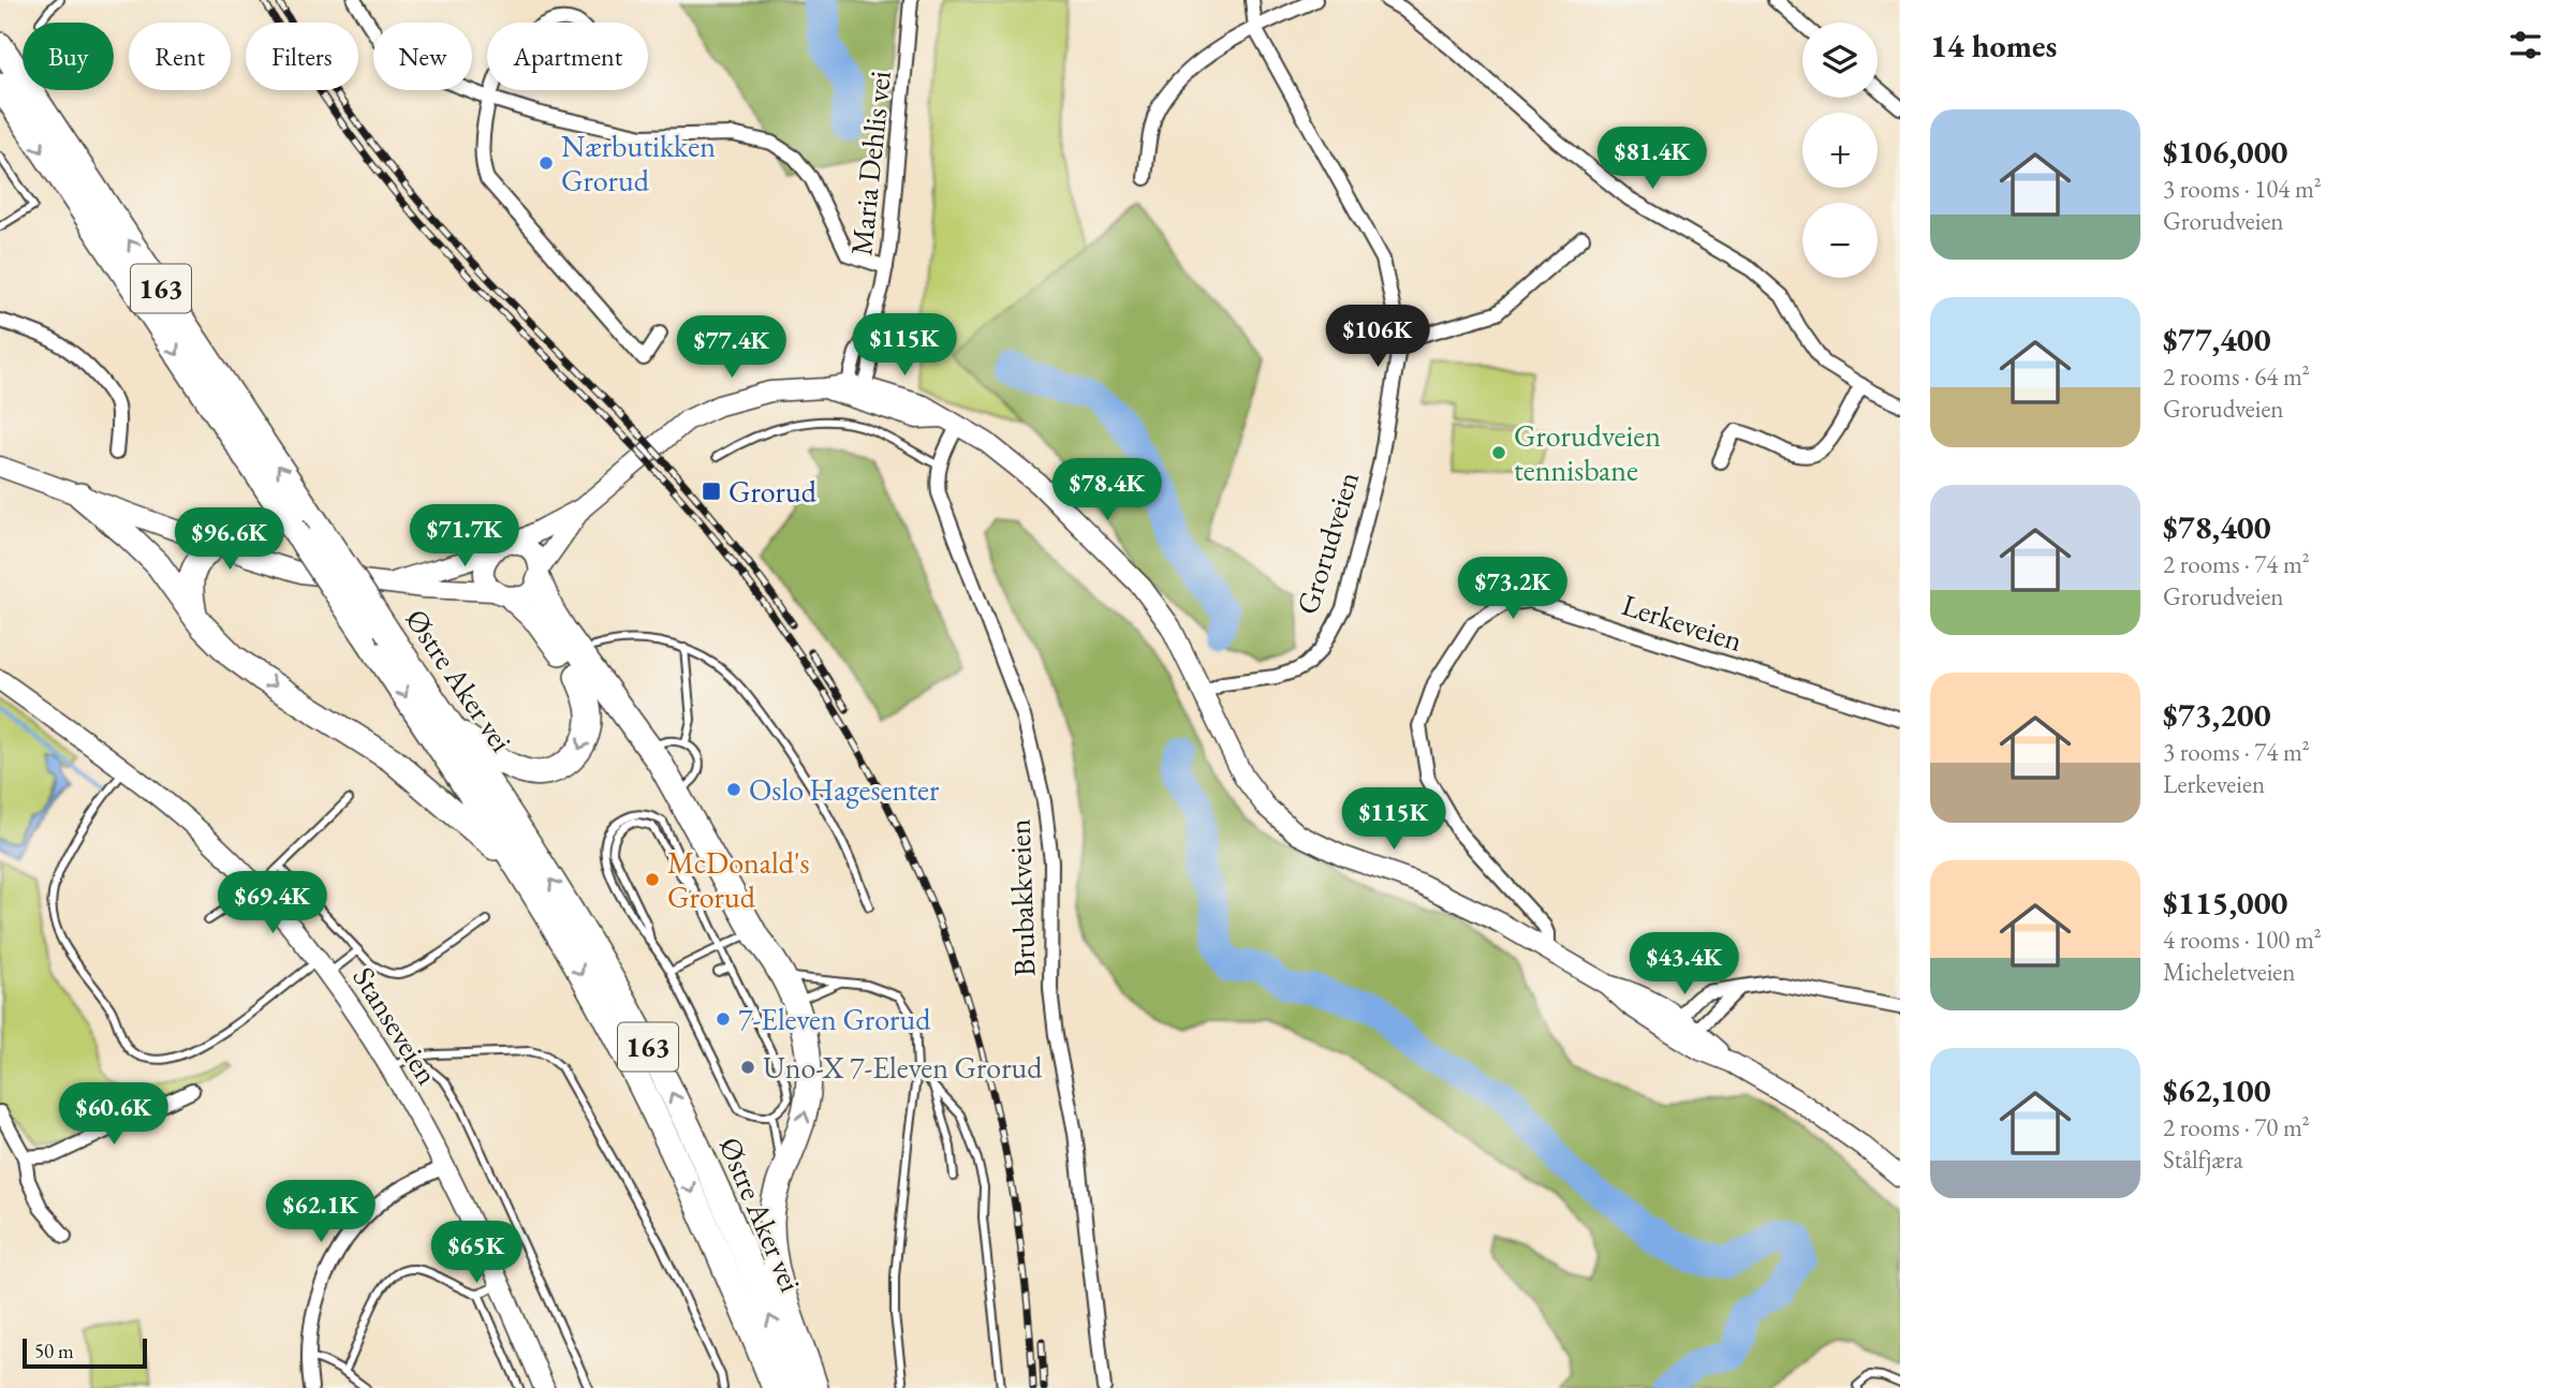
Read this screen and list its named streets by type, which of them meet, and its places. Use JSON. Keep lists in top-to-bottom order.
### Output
{
  "streets": {
    "highway": ["163", "Østre Aker vei"],
    "main road": ["Stanseveien"],
    "street": [
      "Maria Dehlis vei",
      "Grorudveien",
      "Lerkeveien",
      "Brubakkveien"
    ]
  },
  "crossings": [
    ["163", "Østre Aker vei"]
  ],
  "places": {
    "other": [
      "Nærbutikken Grorud",
      "Grorudveien tennisbane",
      "Oslo Hagesenter",
      "McDonald's Grorud",
      "7-Eleven Grorud",
      "Uno-X 7-Eleven Grorud"
    ],
    "transit": ["Grorud"]
  },
  "scale_bar": "50 m",
  "page": {
    "heading": "14 homes",
    "map_buttons": ["+", "−"],
    "chip": [
      "Buy",
      "Rent",
      "Filters",
      "New",
      "Apartment"
    ],
    "list": [
      {
        "name": "$106,000",
        "note": "3 rooms · 104 m² · Grorudveien"
      },
      {
        "name": "$77,400",
        "note": "2 rooms · 64 m² · Grorudveien"
      },
      {
        "name": "$78,400",
        "note": "2 rooms · 74 m² · Grorudveien"
      },
      {
        "name": "$73,200",
        "note": "3 rooms · 74 m² · Lerkeveien"
      },
      {
        "name": "$115,000",
        "note": "4 rooms · 100 m² · Micheletveien"
      },
      {
        "name": "$62,100",
        "note": "2 rooms · 70 m² · Stålfjæra"
      }
    ],
    "price": [
      "$81.4K",
      "$106K",
      "$115K",
      "$77.4K",
      "$78.4K",
      "$71.7K",
      "$96.6K",
      "$73.2K",
      "$115K",
      "$69.4K",
      "$43.4K",
      "$60.6K",
      "$62.1K",
      "$65K"
    ],
    "scale": "50 m"
  }
}
